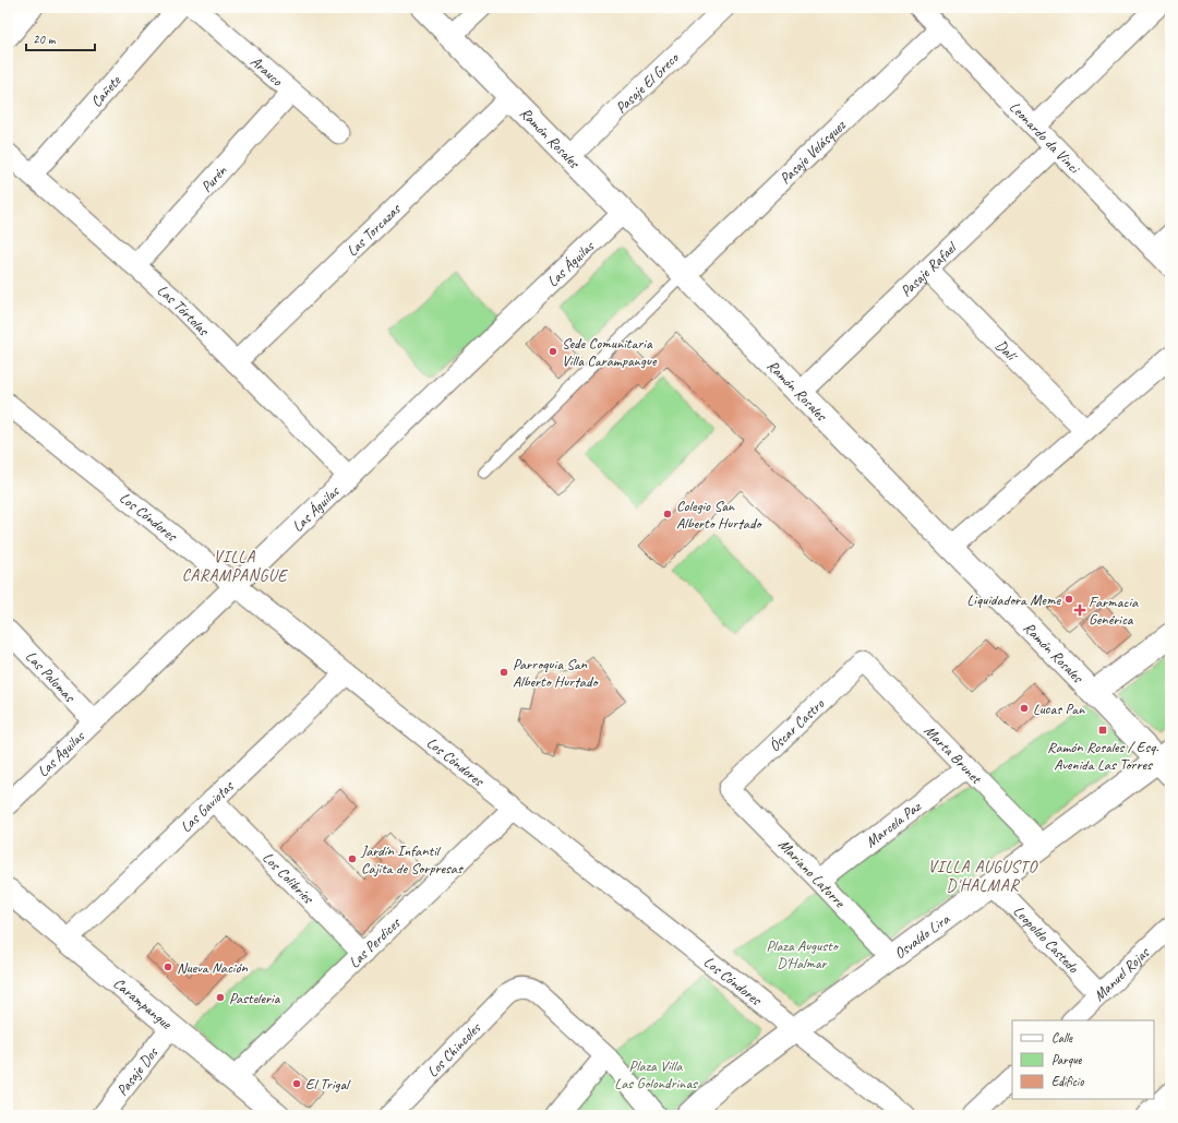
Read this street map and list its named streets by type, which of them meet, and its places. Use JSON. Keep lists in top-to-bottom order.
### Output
{
  "streets": {
    "street": [
      "Arauco",
      "Pasaje El Greco",
      "Cañete",
      "Leonardo da Vinci",
      "Ramón Rosales",
      "Pasaje Velásquez",
      "Purén",
      "Las Torcazas",
      "Las Águilas",
      "Pasaje Rafael",
      "Las Tórtolas",
      "Dalí",
      "Los Cóndores",
      "Las Palomas",
      "Óscar Castro",
      "Marta Brunet",
      "Las Gaviotas",
      "Marcela Paz",
      "Mariano Latorre",
      "Los Colibríes",
      "Osvaldo Lira",
      "Leopoldo Castedo",
      "Las Perdices",
      "Manuel Rojas",
      "Carampangue",
      "Los Chincoles",
      "Pasaje Dos"
    ]
  },
  "crossings": [
    ["Arauco", "Purén"],
    ["Pasaje El Greco", "Ramón Rosales"],
    ["Cañete", "Las Tórtolas"],
    ["Leonardo da Vinci", "Pasaje Velásquez"],
    ["Leonardo da Vinci", "Pasaje Rafael"],
    ["Ramón Rosales", "Pasaje Velásquez"],
    ["Ramón Rosales", "Las Torcazas"],
    ["Ramón Rosales", "Las Águilas"],
    ["Ramón Rosales", "Pasaje Rafael"],
    ["Ramón Rosales", "Osvaldo Lira"],
    ["Purén", "Las Tórtolas"],
    ["Las Torcazas", "Las Tórtolas"],
    ["Las Águilas", "Las Tórtolas"],
    ["Las Águilas", "Los Cóndores"],
    ["Las Águilas", "Las Palomas"],
    ["Pasaje Rafael", "Dalí"],
    ["Los Cóndores", "Las Gaviotas"],
    ["Los Cóndores", "Osvaldo Lira"],
    ["Los Cóndores", "Las Perdices"],
    ["Óscar Castro", "Marta Brunet"],
    ["Óscar Castro", "Mariano Latorre"],
    ["Marta Brunet", "Marcela Paz"],
    ["Marta Brunet", "Osvaldo Lira"],
    ["Las Gaviotas", "Los Colibríes"],
    ["Las Gaviotas", "Carampangue"],
    ["Marcela Paz", "Mariano Latorre"],
    ["Mariano Latorre", "Osvaldo Lira"],
    ["Los Colibríes", "Las Perdices"],
    ["Osvaldo Lira", "Leopoldo Castedo"],
    ["Leopoldo Castedo", "Manuel Rojas"],
    ["Las Perdices", "Carampangue"],
    ["Carampangue", "Pasaje Dos"]
  ],
  "districts": ["VILLA CARAMPANGUE", "VILLA AUGUSTO D'HALMAR"],
  "parks": ["Plaza Augusto D'Halmar", "Plaza Villa Las Golondrinas"],
  "places": {
    "other": [
      "Sede Comunitaria Villa Carampangue",
      "Colegio San Alberto Hurtado",
      "Liquidadora Meme",
      "Parroquia San Alberto Hurtado",
      "Lucas Pan",
      "Jardín Infantil Cajita de Sorpresas",
      "Nueva Nación",
      "Pasteleria",
      "El Trigal"
    ],
    "health": ["Farmacia Genérica"],
    "transit": ["Ramón Rosales / Esq. Avenida Las Torres"]
  },
  "legend": ["Calle", "Parque", "Edificio"],
  "scale_bar": "20 m"
}
